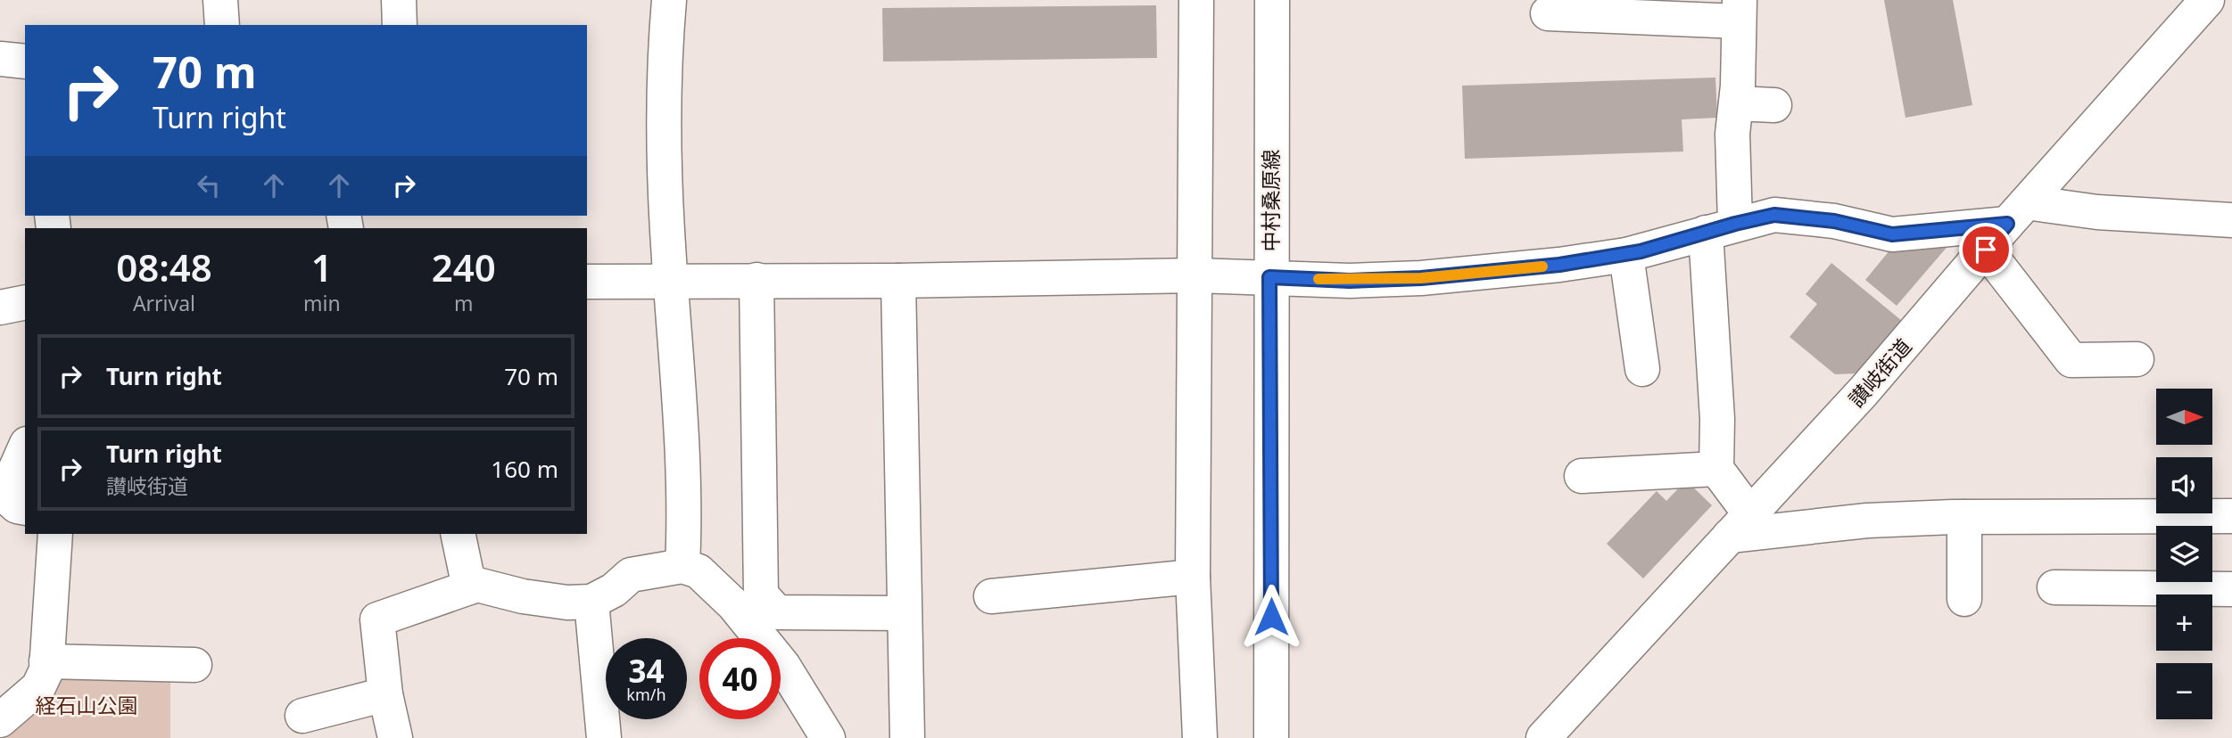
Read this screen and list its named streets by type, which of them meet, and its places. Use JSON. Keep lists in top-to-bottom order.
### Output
{
  "streets": {
    "street": ["中村桑原線", "讃岐街道"]
  },
  "parks": ["経石山公園"],
  "north": "right",
  "page": {
    "turn": ["70 m", "Turn right"],
    "eta": [
      "08:48",
      "Arrival",
      "1",
      "min",
      "240",
      "m"
    ],
    "list": [
      {
        "name": "Turn right",
        "value": "70 m"
      },
      {
        "name": "Turn right",
        "note": "讃岐街道",
        "value": "160 m"
      }
    ],
    "map_buttons": ["+", "−"],
    "speed": "34 km/h",
    "limit": "40"
  }
}
